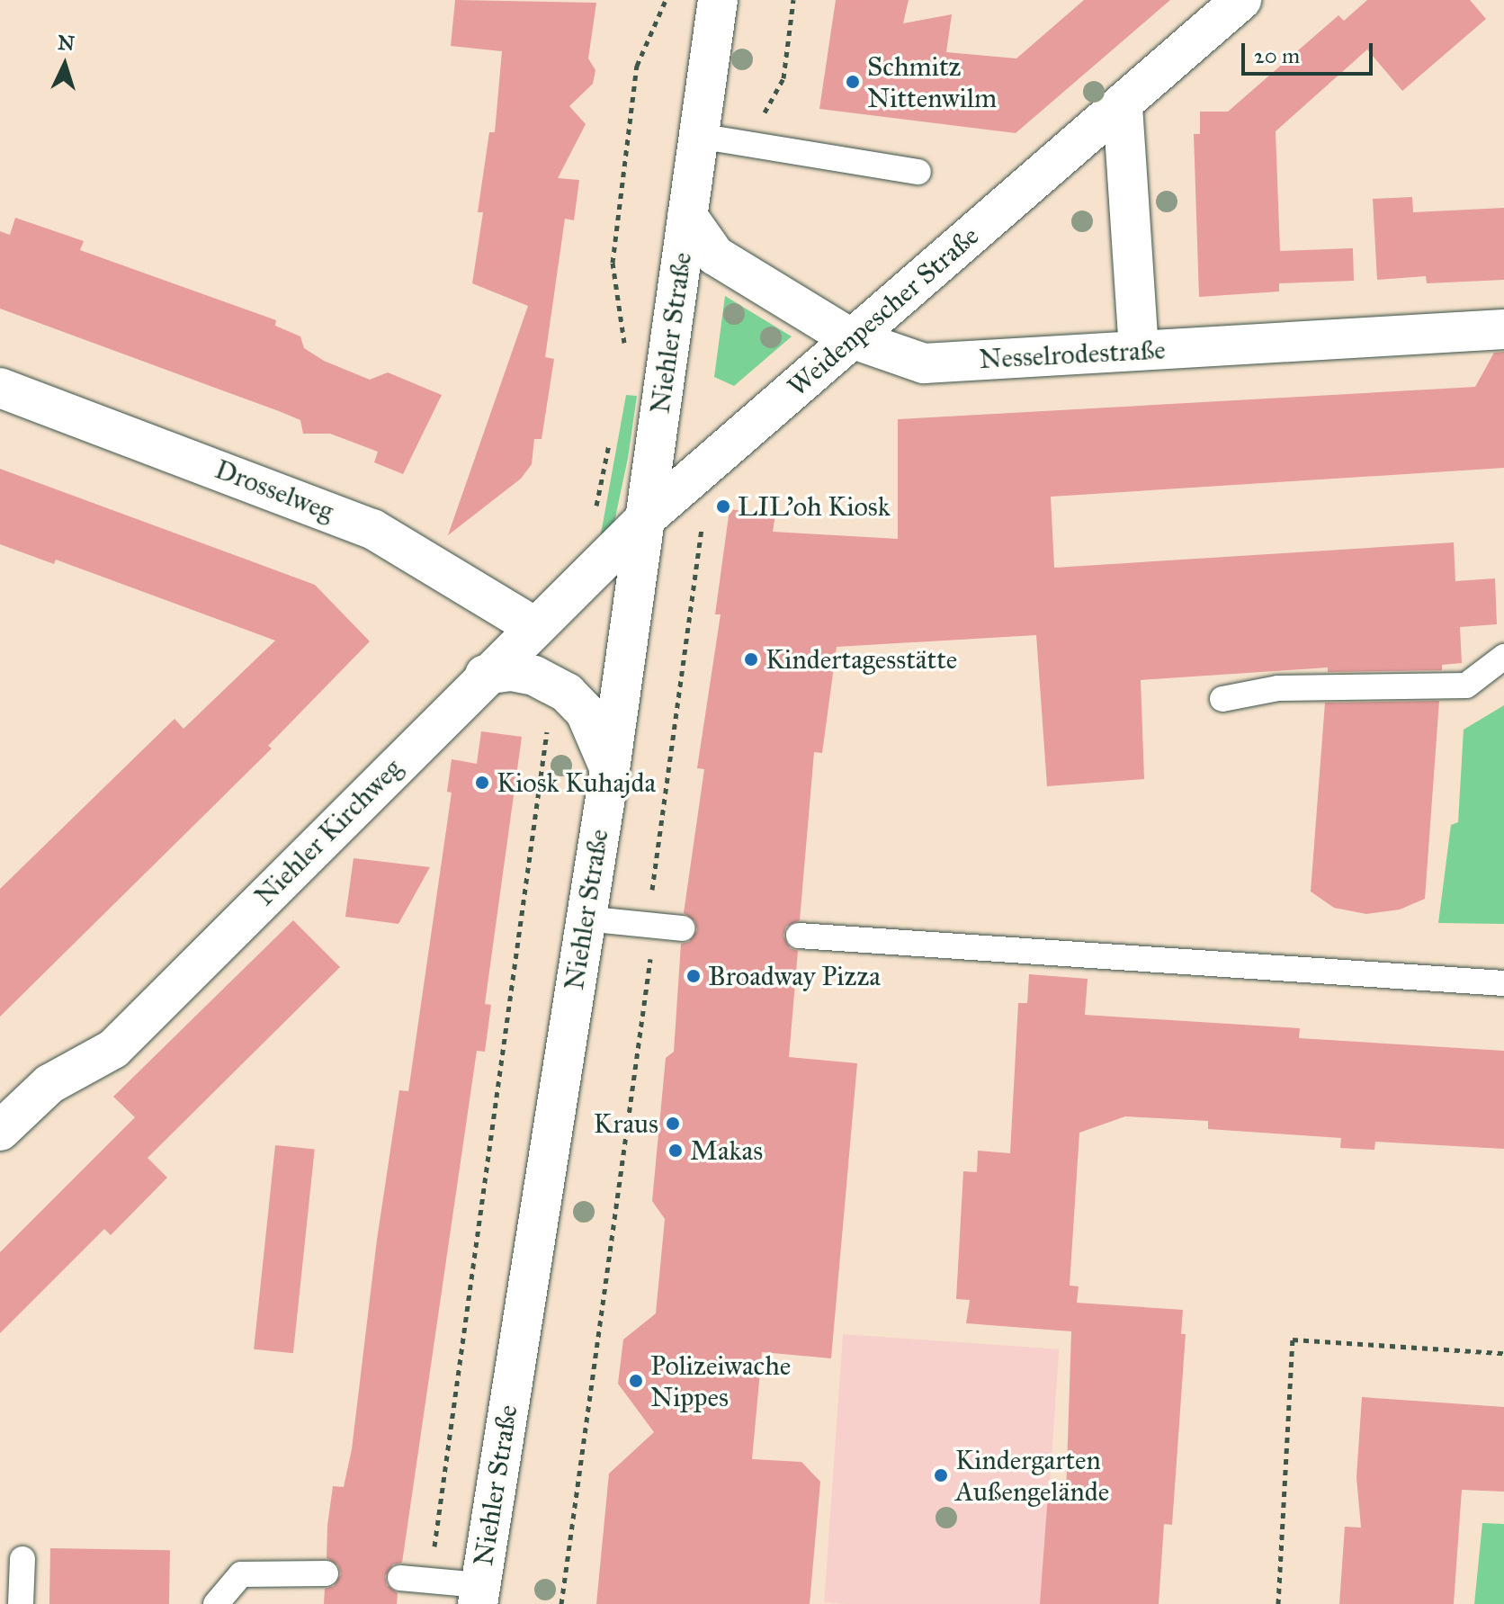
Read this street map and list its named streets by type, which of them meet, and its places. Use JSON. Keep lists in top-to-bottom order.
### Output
{
  "streets": {
    "street": [
      "Weidenpescher Straße",
      "Niehler Straße",
      "Nesselrodestraße",
      "Drosselweg",
      "Niehler Kirchweg"
    ]
  },
  "crossings": [
    ["Weidenpescher Straße", "Niehler Straße"],
    ["Weidenpescher Straße", "Nesselrodestraße"],
    ["Weidenpescher Straße", "Niehler Kirchweg"],
    ["Niehler Straße", "Nesselrodestraße"],
    ["Niehler Straße", "Niehler Kirchweg"],
    ["Drosselweg", "Niehler Kirchweg"]
  ],
  "places": [
    "Schmitz Nittenwilm",
    "LIL'oh Kiosk",
    "Kindertagesstätte",
    "Kiosk Kuhajda",
    "Broadway Pizza",
    "Kraus",
    "Makas",
    "Polizeiwache Nippes",
    "Kindergarten Außengelände"
  ],
  "scale_bar": "20 m",
  "north": "top"
}
